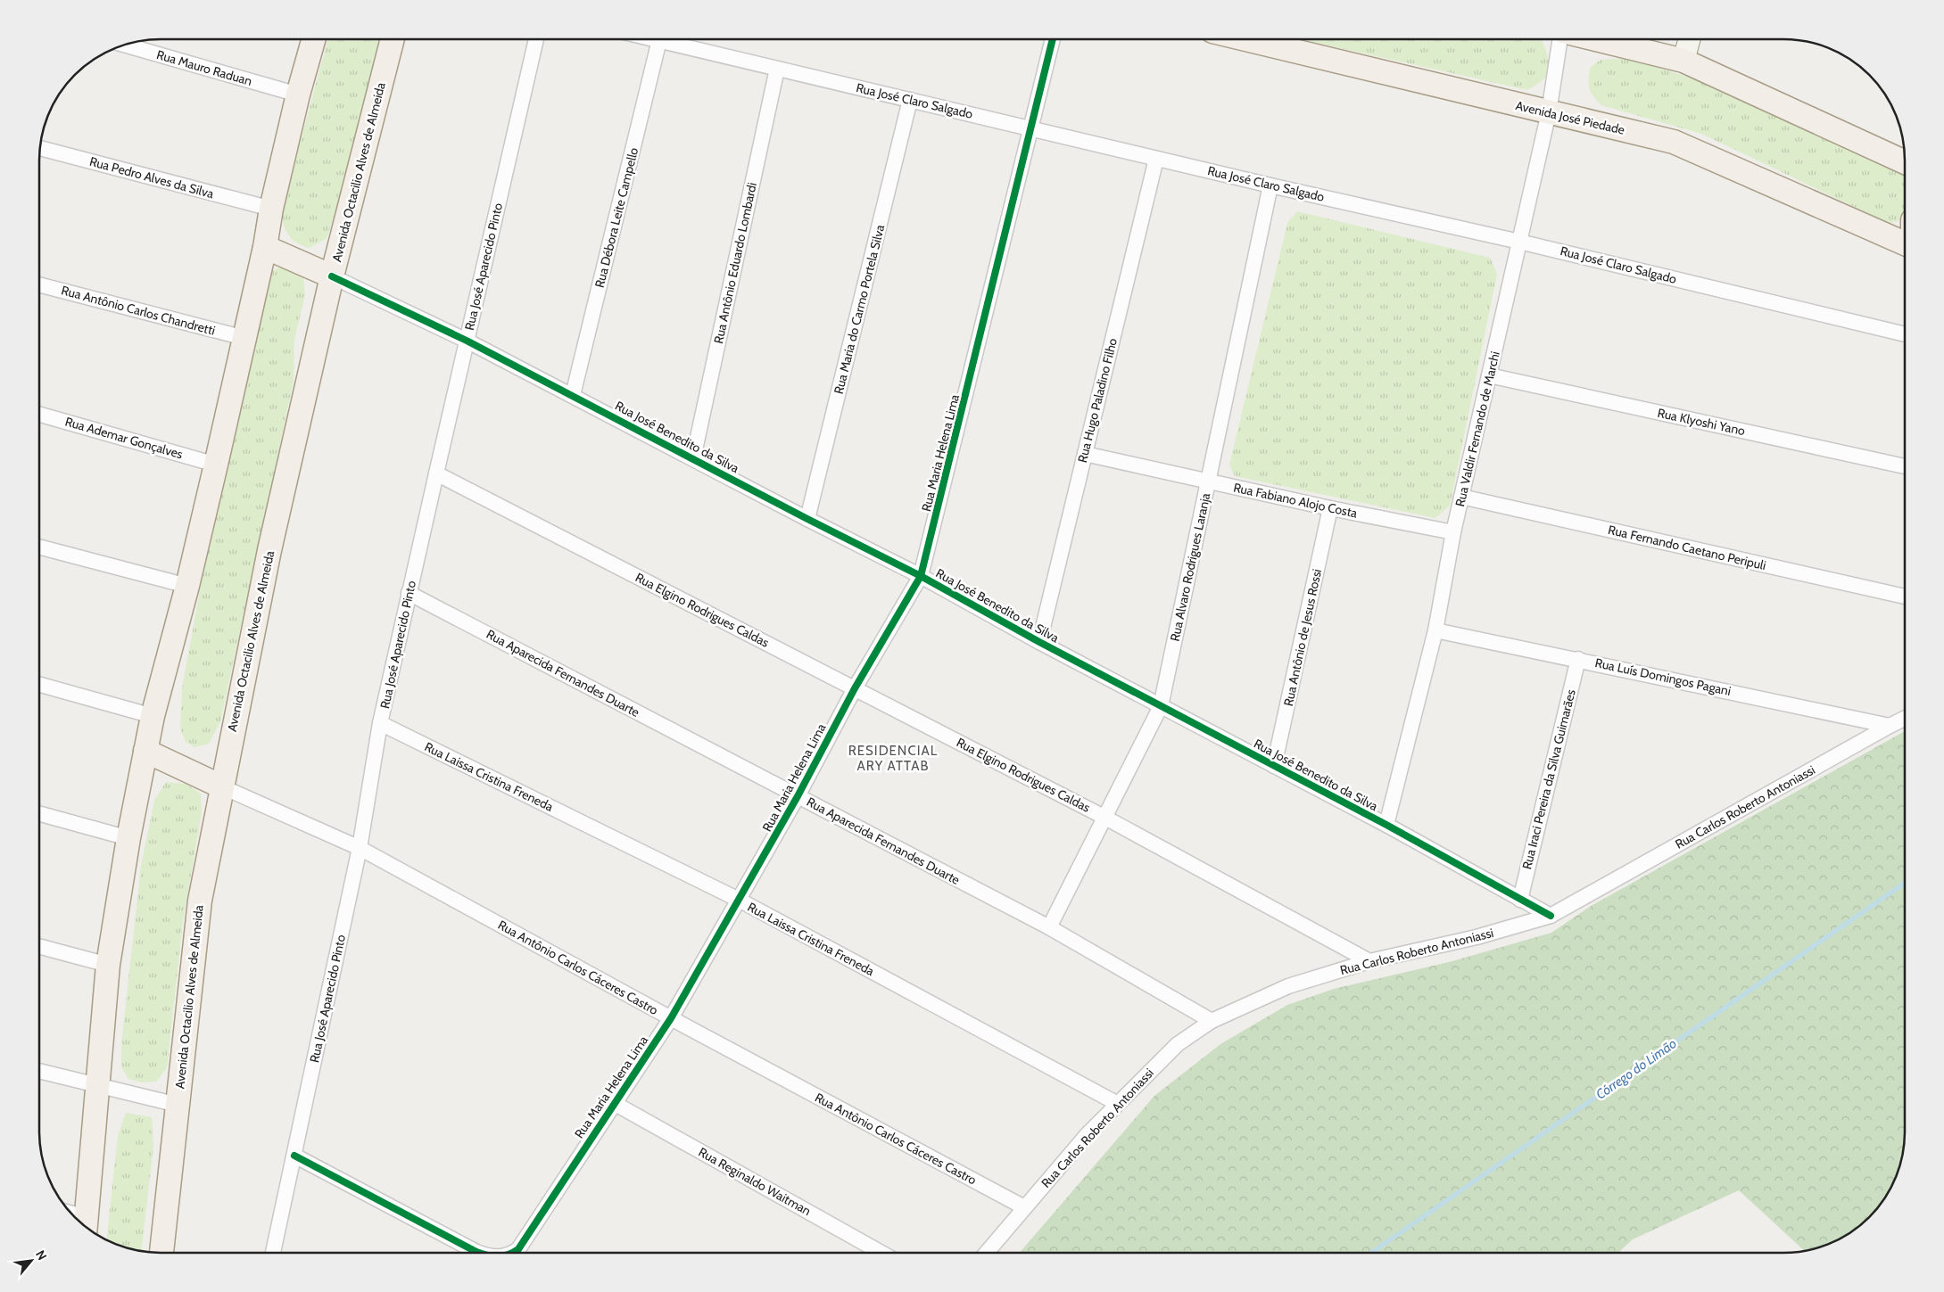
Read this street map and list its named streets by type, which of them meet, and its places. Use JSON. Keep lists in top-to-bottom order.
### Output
{
  "streets": {
    "main road": ["Avenida José Piedade", "Avenida Octacilio Alves de Almeida"],
    "street": [
      "Rua Mauro Raduan",
      "Rua José Claro Salgado",
      "Rua Pedro Alves da Silva",
      "Rua Débora Leite Campello",
      "Rua Antônio Eduardo Lombardi",
      "Rua José Aparecido Pinto",
      "Rua Maria do Carmo Portela Silva",
      "Rua Antônio Carlos Chandretti",
      "Rua Hugo Paladino Filho",
      "Rua Klyoshi Yano",
      "Rua Valdir Fernando de Marchi",
      "Rua José Benedito da Silva",
      "Rua Ademar Gonçalves",
      "Rua Maria Helena Lima",
      "Rua Fabiano Alojo Costa",
      "Rua Fernando Caetano Peripuli",
      "Rua Alvaro Rodrigues Laranja",
      "Rua Elgino Rodrigues Caldas",
      "Rua Antônio de Jesus Rossi",
      "Rua Aparecida Fernandes Duarte",
      "Rua Luís Domingos Pagani",
      "Rua Laissa Cristina Freneda",
      "Rua Iraci Pereira da Silva Guimarães",
      "Rua Carlos Roberto Antoniassi",
      "Rua Antônio Carlos Cáceres Castro",
      "Rua Reginaldo Waitman"
    ]
  },
  "crossings": [
    ["Rua José Claro Salgado", "Rua Débora Leite Campello"],
    ["Rua José Claro Salgado", "Rua Antônio Eduardo Lombardi"],
    ["Rua José Claro Salgado", "Rua Maria do Carmo Portela Silva"],
    ["Rua José Claro Salgado", "Rua Hugo Paladino Filho"],
    ["Rua José Claro Salgado", "Rua Valdir Fernando de Marchi"],
    ["Rua José Claro Salgado", "Rua Maria Helena Lima"],
    ["Rua José Claro Salgado", "Rua Alvaro Rodrigues Laranja"],
    ["Avenida José Piedade", "Rua Valdir Fernando de Marchi"],
    ["Avenida Octacilio Alves de Almeida", "Rua José Benedito da Silva"],
    ["Avenida Octacilio Alves de Almeida", "Rua Antônio Carlos Cáceres Castro"],
    ["Rua Débora Leite Campello", "Rua José Benedito da Silva"],
    ["Rua Antônio Eduardo Lombardi", "Rua José Benedito da Silva"],
    ["Rua José Aparecido Pinto", "Rua José Benedito da Silva"],
    ["Rua José Aparecido Pinto", "Rua Maria Helena Lima"],
    ["Rua José Aparecido Pinto", "Rua Elgino Rodrigues Caldas"],
    ["Rua José Aparecido Pinto", "Rua Aparecida Fernandes Duarte"],
    ["Rua José Aparecido Pinto", "Rua Laissa Cristina Freneda"],
    ["Rua José Aparecido Pinto", "Rua Antônio Carlos Cáceres Castro"],
    ["Rua Maria do Carmo Portela Silva", "Rua José Benedito da Silva"],
    ["Rua Hugo Paladino Filho", "Rua José Benedito da Silva"],
    ["Rua Hugo Paladino Filho", "Rua Fabiano Alojo Costa"],
    ["Rua Klyoshi Yano", "Rua Valdir Fernando de Marchi"],
    ["Rua Valdir Fernando de Marchi", "Rua José Benedito da Silva"],
    ["Rua Valdir Fernando de Marchi", "Rua Fabiano Alojo Costa"],
    ["Rua Valdir Fernando de Marchi", "Rua Fernando Caetano Peripuli"],
    ["Rua Valdir Fernando de Marchi", "Rua Luís Domingos Pagani"],
    ["Rua José Benedito da Silva", "Rua Maria Helena Lima"],
    ["Rua José Benedito da Silva", "Rua Alvaro Rodrigues Laranja"],
    ["Rua José Benedito da Silva", "Rua Antônio de Jesus Rossi"],
    ["Rua José Benedito da Silva", "Rua Iraci Pereira da Silva Guimarães"],
    ["Rua José Benedito da Silva", "Rua Carlos Roberto Antoniassi"],
    ["Rua Maria Helena Lima", "Rua Elgino Rodrigues Caldas"],
    ["Rua Maria Helena Lima", "Rua Aparecida Fernandes Duarte"],
    ["Rua Maria Helena Lima", "Rua Laissa Cristina Freneda"],
    ["Rua Maria Helena Lima", "Rua Antônio Carlos Cáceres Castro"],
    ["Rua Maria Helena Lima", "Rua Reginaldo Waitman"],
    ["Rua Fabiano Alojo Costa", "Rua Alvaro Rodrigues Laranja"],
    ["Rua Fabiano Alojo Costa", "Rua Antônio de Jesus Rossi"],
    ["Rua Alvaro Rodrigues Laranja", "Rua Elgino Rodrigues Caldas"],
    ["Rua Alvaro Rodrigues Laranja", "Rua Aparecida Fernandes Duarte"],
    ["Rua Elgino Rodrigues Caldas", "Rua Carlos Roberto Antoniassi"],
    ["Rua Aparecida Fernandes Duarte", "Rua Carlos Roberto Antoniassi"],
    ["Rua Luís Domingos Pagani", "Rua Iraci Pereira da Silva Guimarães"],
    ["Rua Luís Domingos Pagani", "Rua Carlos Roberto Antoniassi"],
    ["Rua Laissa Cristina Freneda", "Rua Carlos Roberto Antoniassi"],
    ["Rua Carlos Roberto Antoniassi", "Rua Antônio Carlos Cáceres Castro"]
  ],
  "districts": ["RESIDENCIAL ARY ATTAB"],
  "water": ["Córrego do Limão"],
  "north": "top right"
}
